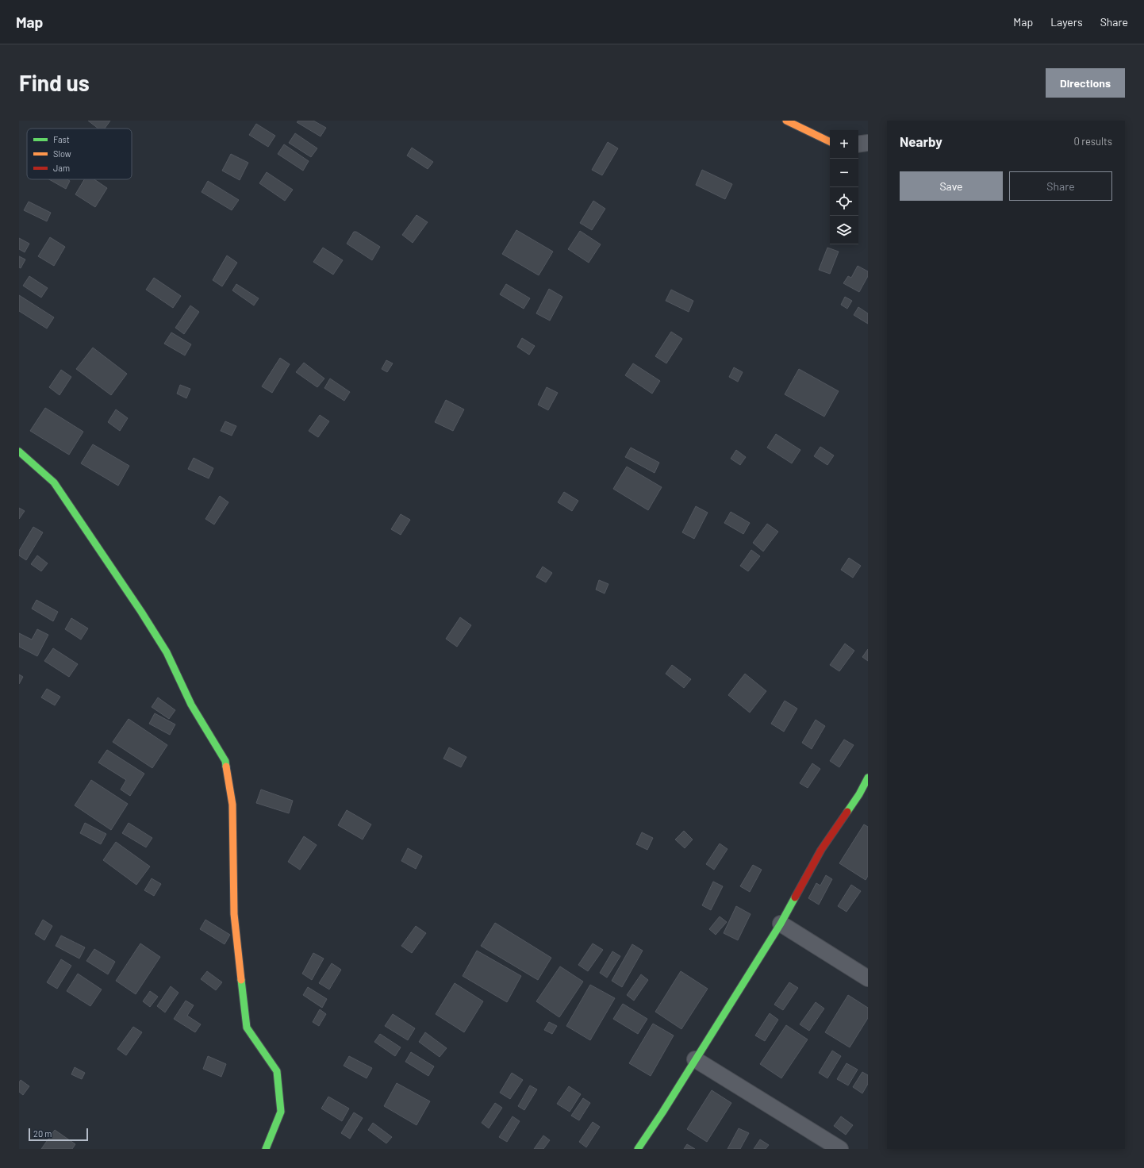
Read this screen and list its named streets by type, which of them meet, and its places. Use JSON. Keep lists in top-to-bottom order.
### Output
{
  "legend": ["Fast", "Slow", "Jam"],
  "scale_bar": "20 m",
  "page": {
    "header": "Map",
    "nav": ["Map", "Layers", "Share"],
    "buttons": [
      "Directions",
      ["Save", "Share"]
    ],
    "title": "Find us",
    "heading": ["Nearby", "0 results"],
    "map_buttons": ["+", "−"],
    "scale": "20 m"
  }
}
